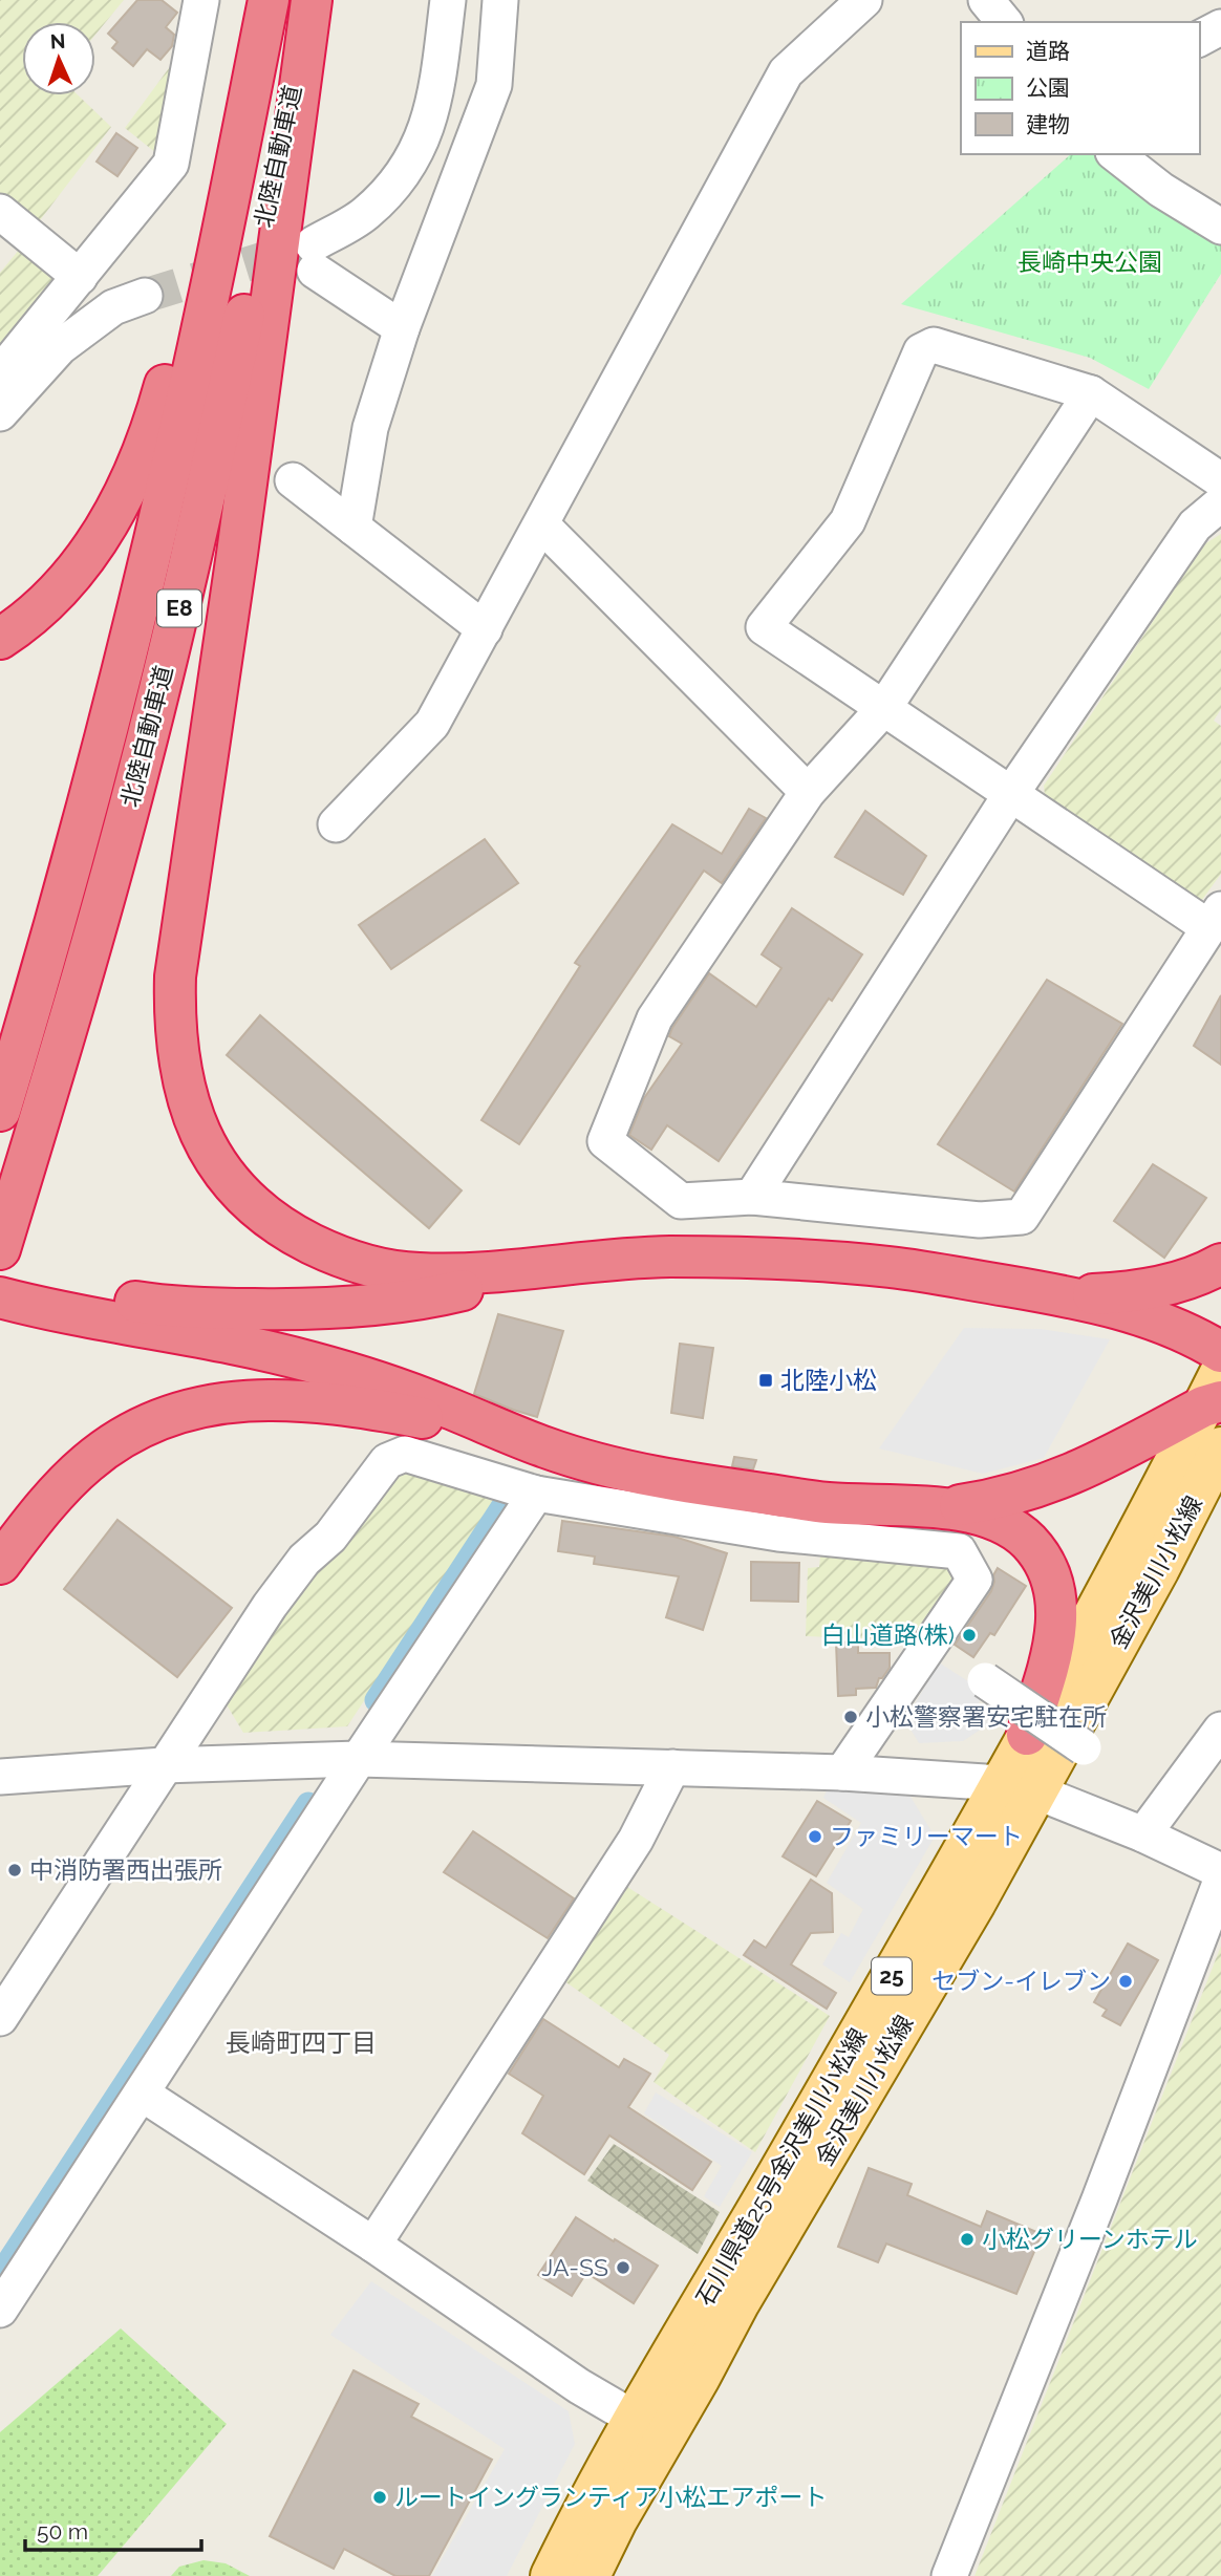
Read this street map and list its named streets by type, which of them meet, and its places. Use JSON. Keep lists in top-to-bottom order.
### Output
{
  "streets": {
    "highway": ["北陸自動車道", "E8"],
    "main road": ["金沢美川小松線", "25", "石川県道25号金沢美川小松線"]
  },
  "crossings": [
    ["金沢美川小松線", "石川県道25号金沢美川小松線"]
  ],
  "districts": ["長崎町四丁目"],
  "parks": ["長崎中央公園"],
  "places": {
    "transit": ["北陸小松"],
    "other": [
      "白山道路(株)",
      "小松警察署安宅駐在所",
      "ファミリーマート",
      "中消防署西出張所",
      "セブン-イレブン",
      "小松グリーンホテル",
      "JA-SS",
      "ルートイングランティア小松エアポート"
    ]
  },
  "legend": ["道路", "公園", "建物"],
  "scale_bar": "50 m",
  "north": "top"
}
